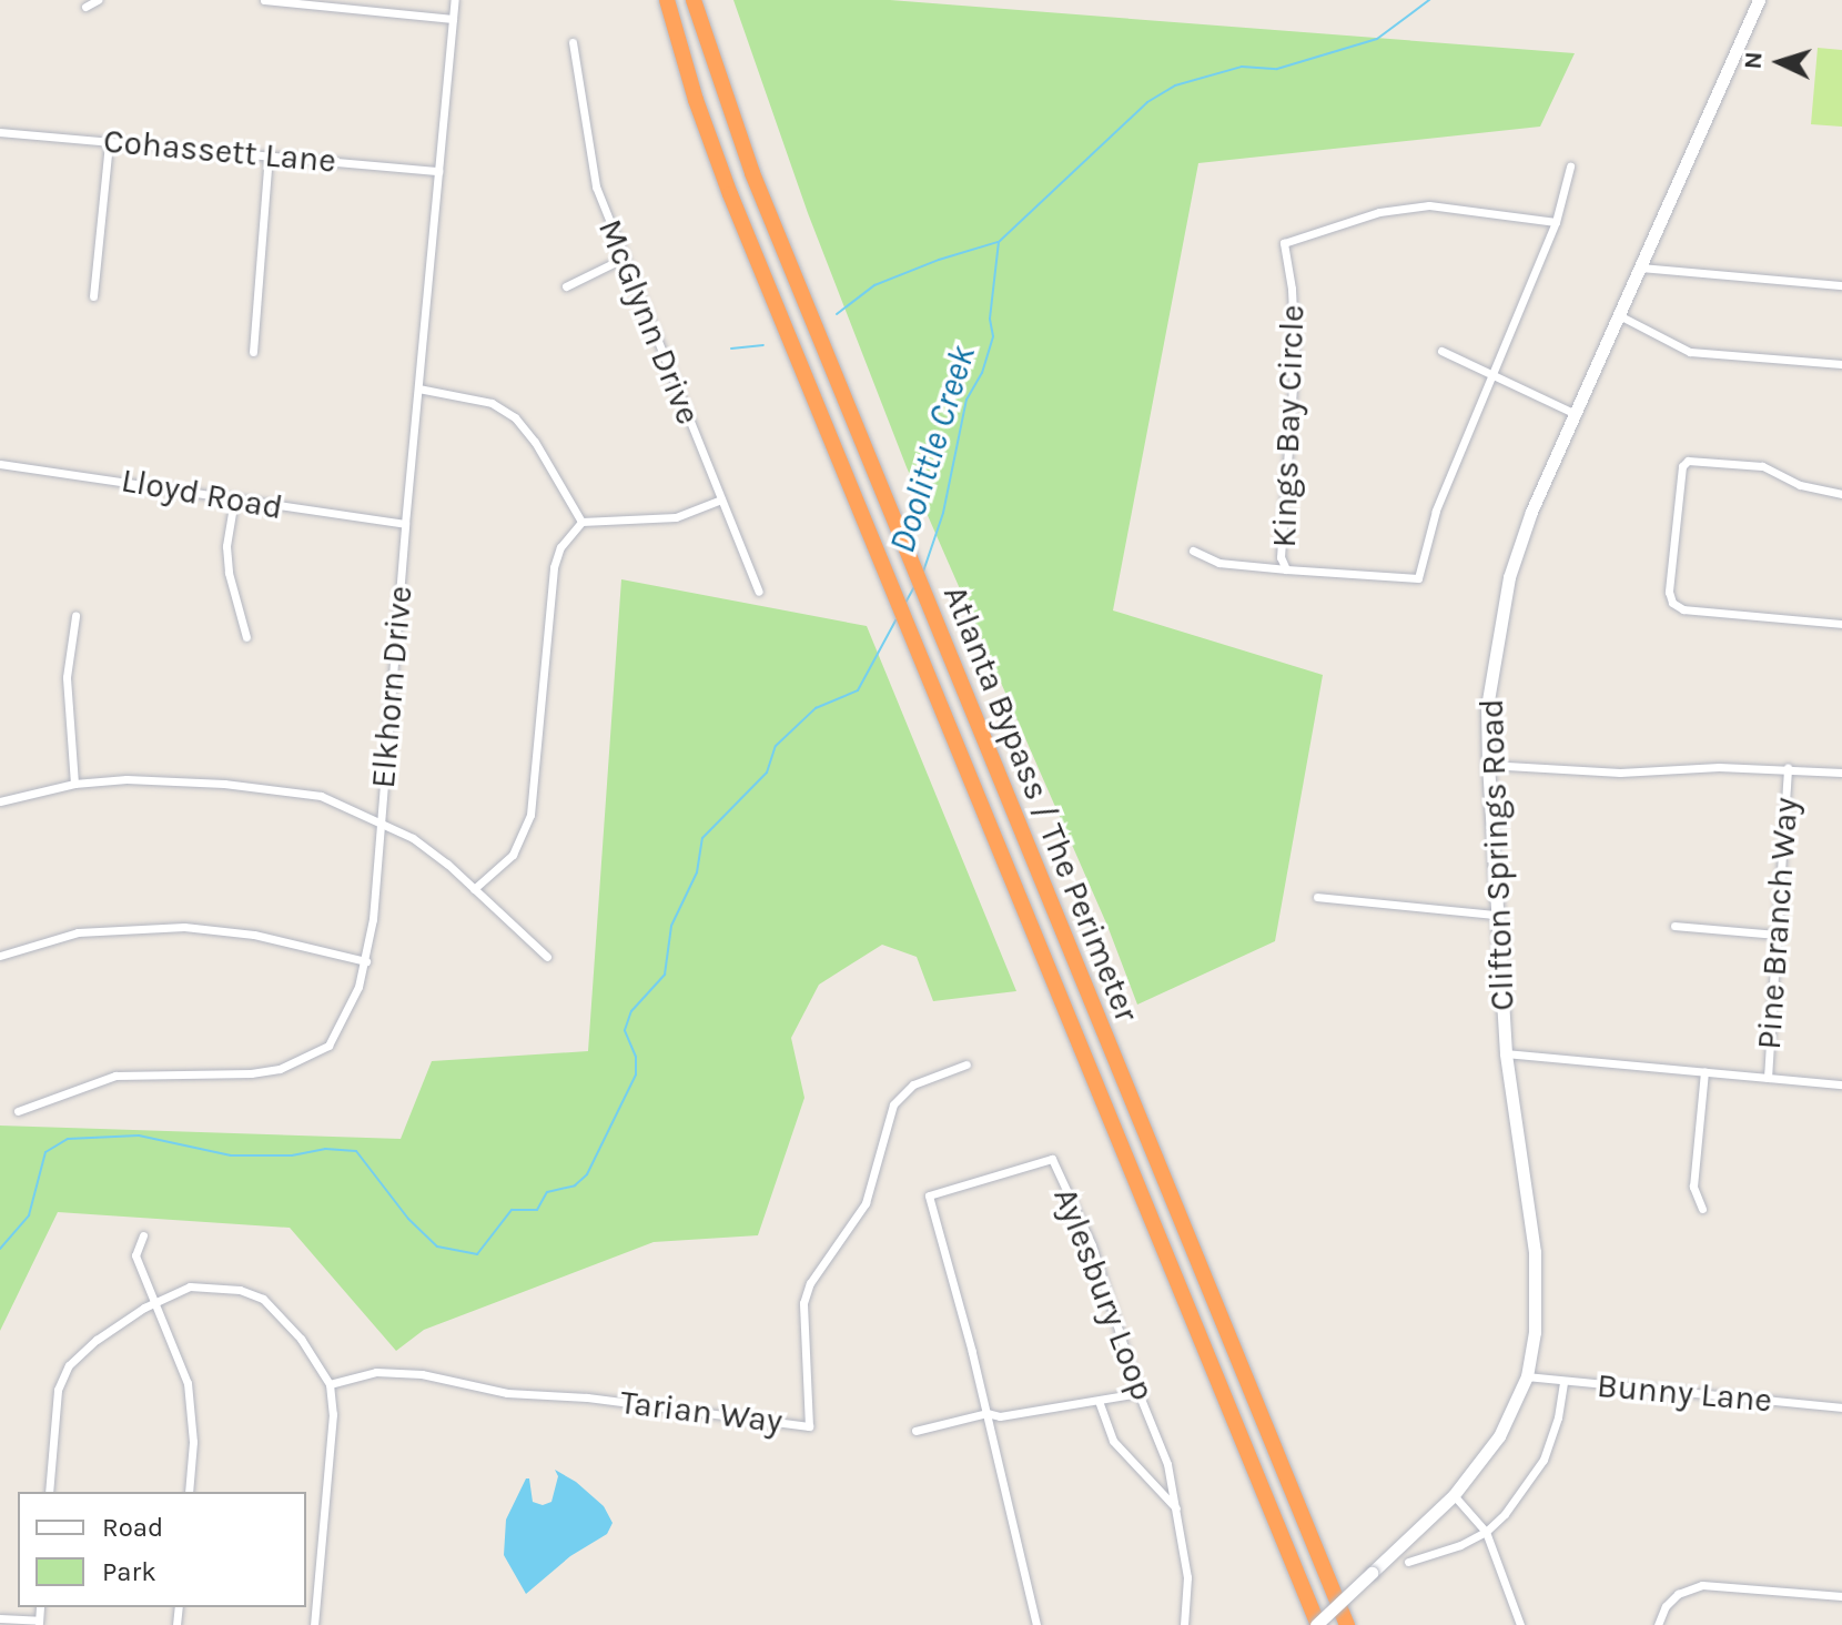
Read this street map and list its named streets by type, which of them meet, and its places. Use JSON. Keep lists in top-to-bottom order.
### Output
{
  "streets": {
    "highway": ["Atlanta Bypass / The Perimeter"],
    "street": [
      "Cohassett Lane",
      "McGlynn Drive",
      "Kings Bay Circle",
      "Lloyd Road",
      "Elkhorn Drive",
      "Clifton Springs Road",
      "Pine Branch Way",
      "Aylesbury Loop",
      "Bunny Lane",
      "Tarian Way"
    ]
  },
  "crossings": [
    ["Cohassett Lane", "Elkhorn Drive"],
    ["Lloyd Road", "Elkhorn Drive"],
    ["Atlanta Bypass / The Perimeter", "Clifton Springs Road"],
    ["Clifton Springs Road", "Bunny Lane"]
  ],
  "water": ["Doolittle Creek"],
  "legend": ["Road", "Park"],
  "north": "left"
}
